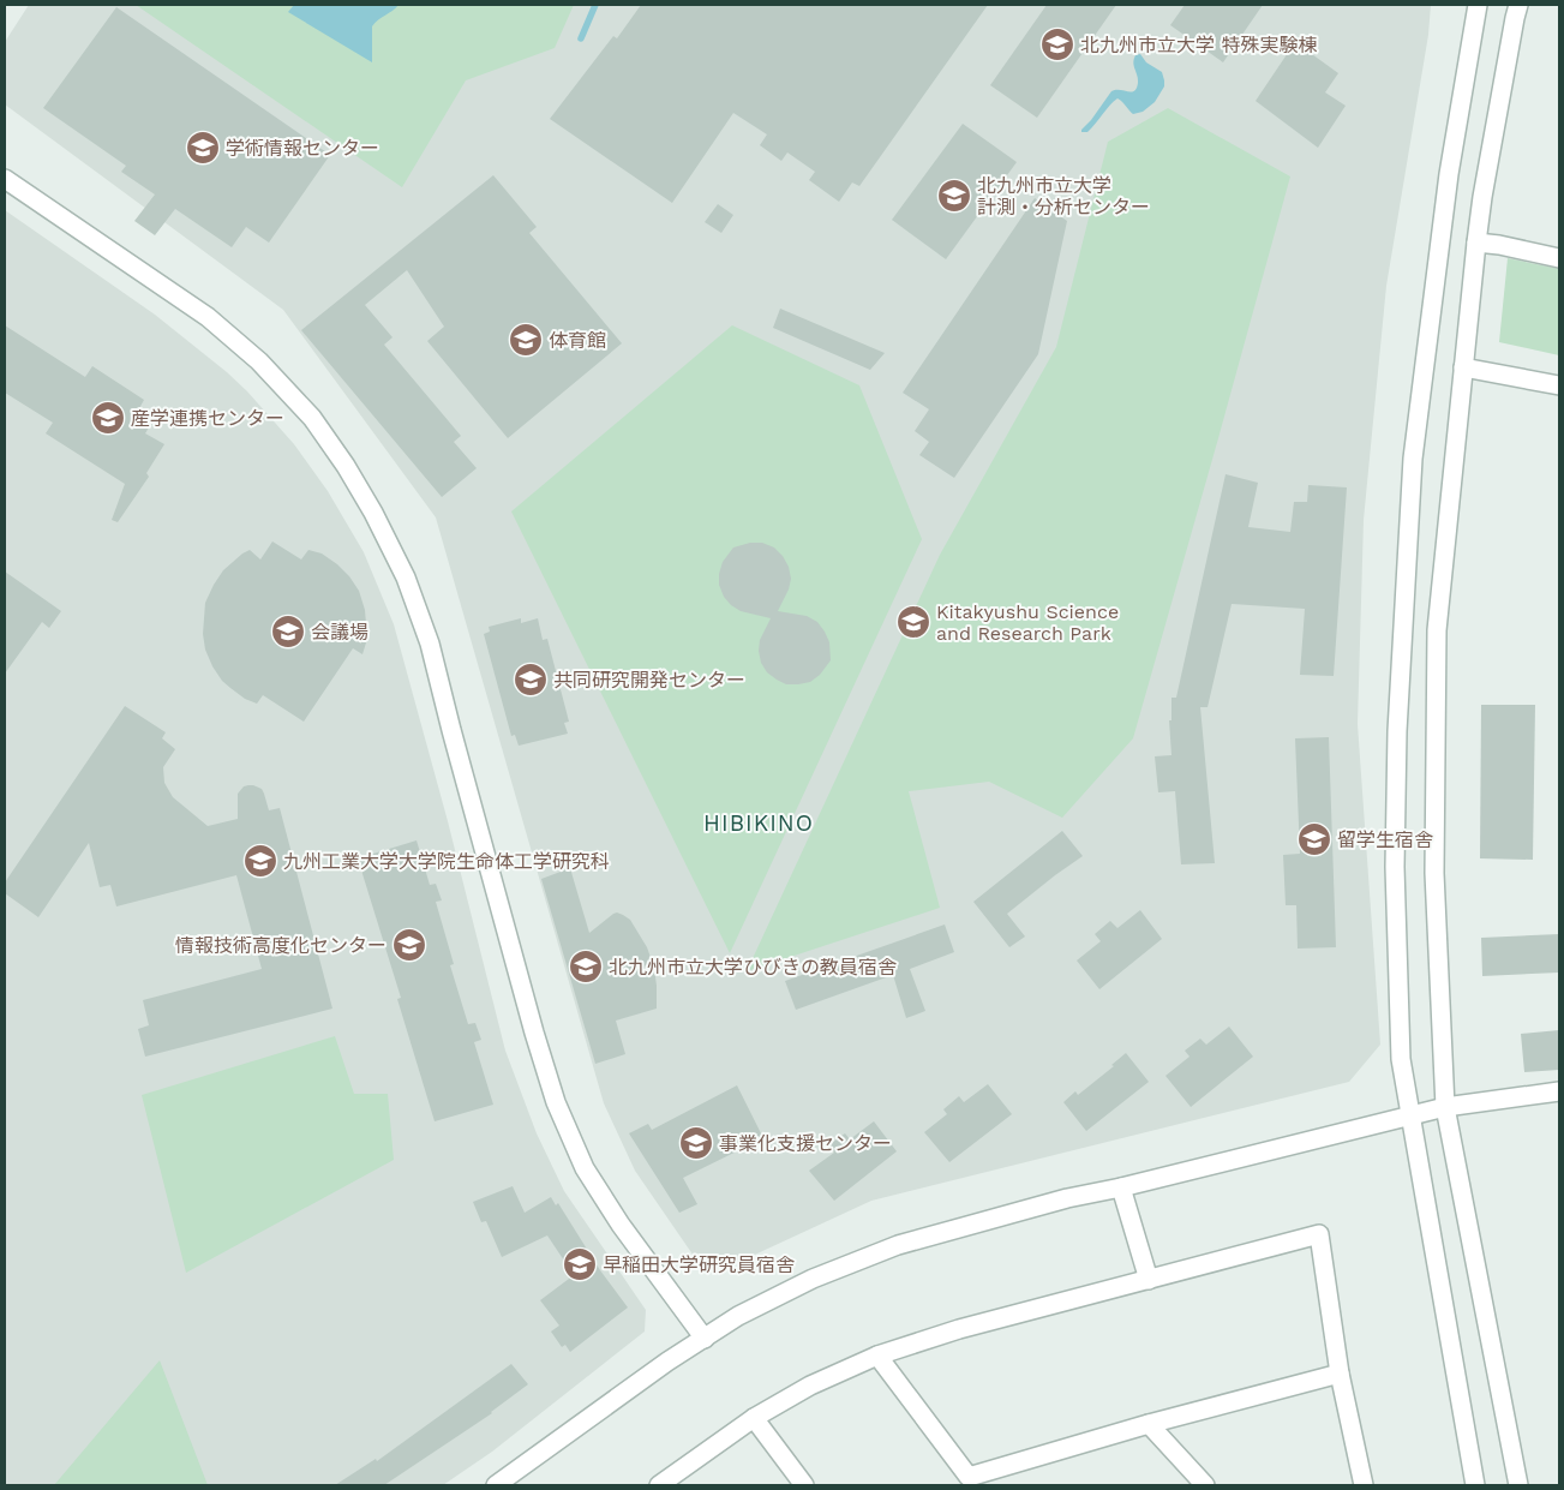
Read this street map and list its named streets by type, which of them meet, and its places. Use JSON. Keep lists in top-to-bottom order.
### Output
{
  "districts": ["HIBIKINO"],
  "places": {
    "school or university": [
      "北九州市立大学 特殊実験棟",
      "学術情報センター",
      "北九州市立大学 計測・分析センター",
      "体育館",
      "産学連携センター",
      "Kitakyushu Science and Research Park",
      "会議場",
      "共同研究開発センター",
      "留学生宿舎",
      "九州工業大学大学院生命体工学研究科",
      "情報技術高度化センター",
      "北九州市立大学ひびきの教員宿舎",
      "事業化支援センター",
      "早稲田大学研究員宿舎"
    ]
  }
}
